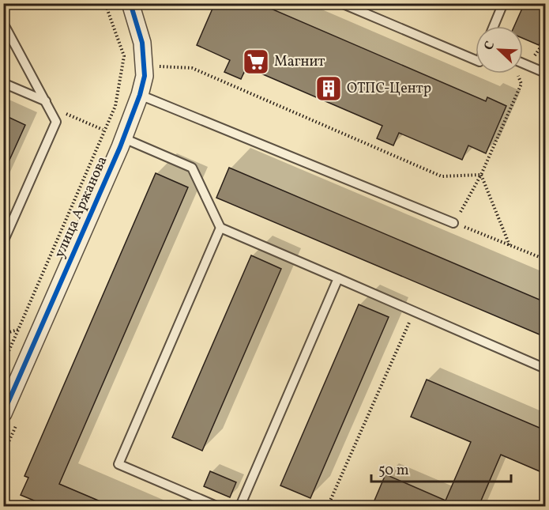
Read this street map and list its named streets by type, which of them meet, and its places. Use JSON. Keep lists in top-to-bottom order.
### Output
{
  "streets": {
    "street": ["улица Аржанова"]
  },
  "places": {
    "supermarket": ["Магнит"],
    "building": ["ОТПС-Центр"]
  },
  "scale_bar": "50 m",
  "north": "top left"
}
